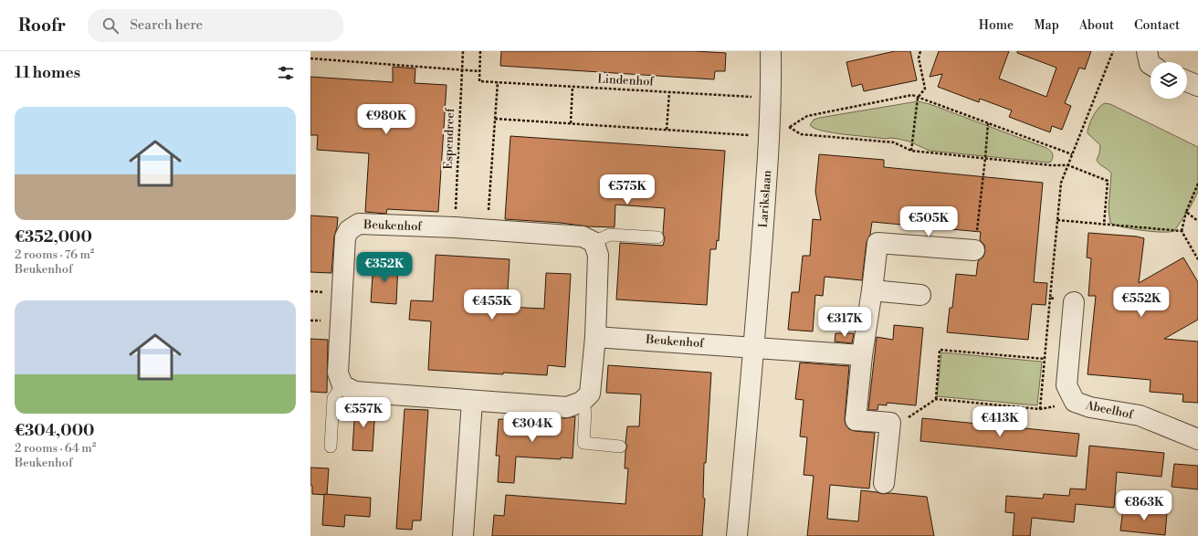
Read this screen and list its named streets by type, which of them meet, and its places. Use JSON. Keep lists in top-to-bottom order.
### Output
{
  "streets": {
    "street": ["Larikslaan", "Beukenhof", "Abeelhof"],
    "path": ["Lindenhof", "Espendreef"]
  },
  "crossings": [
    ["Lindenhof", "Larikslaan"],
    ["Espendreef", "Beukenhof"],
    ["Larikslaan", "Beukenhof"]
  ],
  "page": {
    "header": "Roofr",
    "search": "Search here",
    "nav": [
      "Home",
      "Map",
      "About",
      "Contact"
    ],
    "heading": "11 homes",
    "list": [
      {
        "name": "€352,000",
        "note": "2 rooms · 76 m² · Beukenhof"
      },
      {
        "name": "€304,000",
        "note": "2 rooms · 64 m² · Beukenhof"
      }
    ],
    "price": [
      "€980K",
      "€575K",
      "€505K",
      "€352K",
      "€552K",
      "€455K",
      "€317K",
      "€557K",
      "€413K",
      "€304K",
      "€863K"
    ]
  }
}
